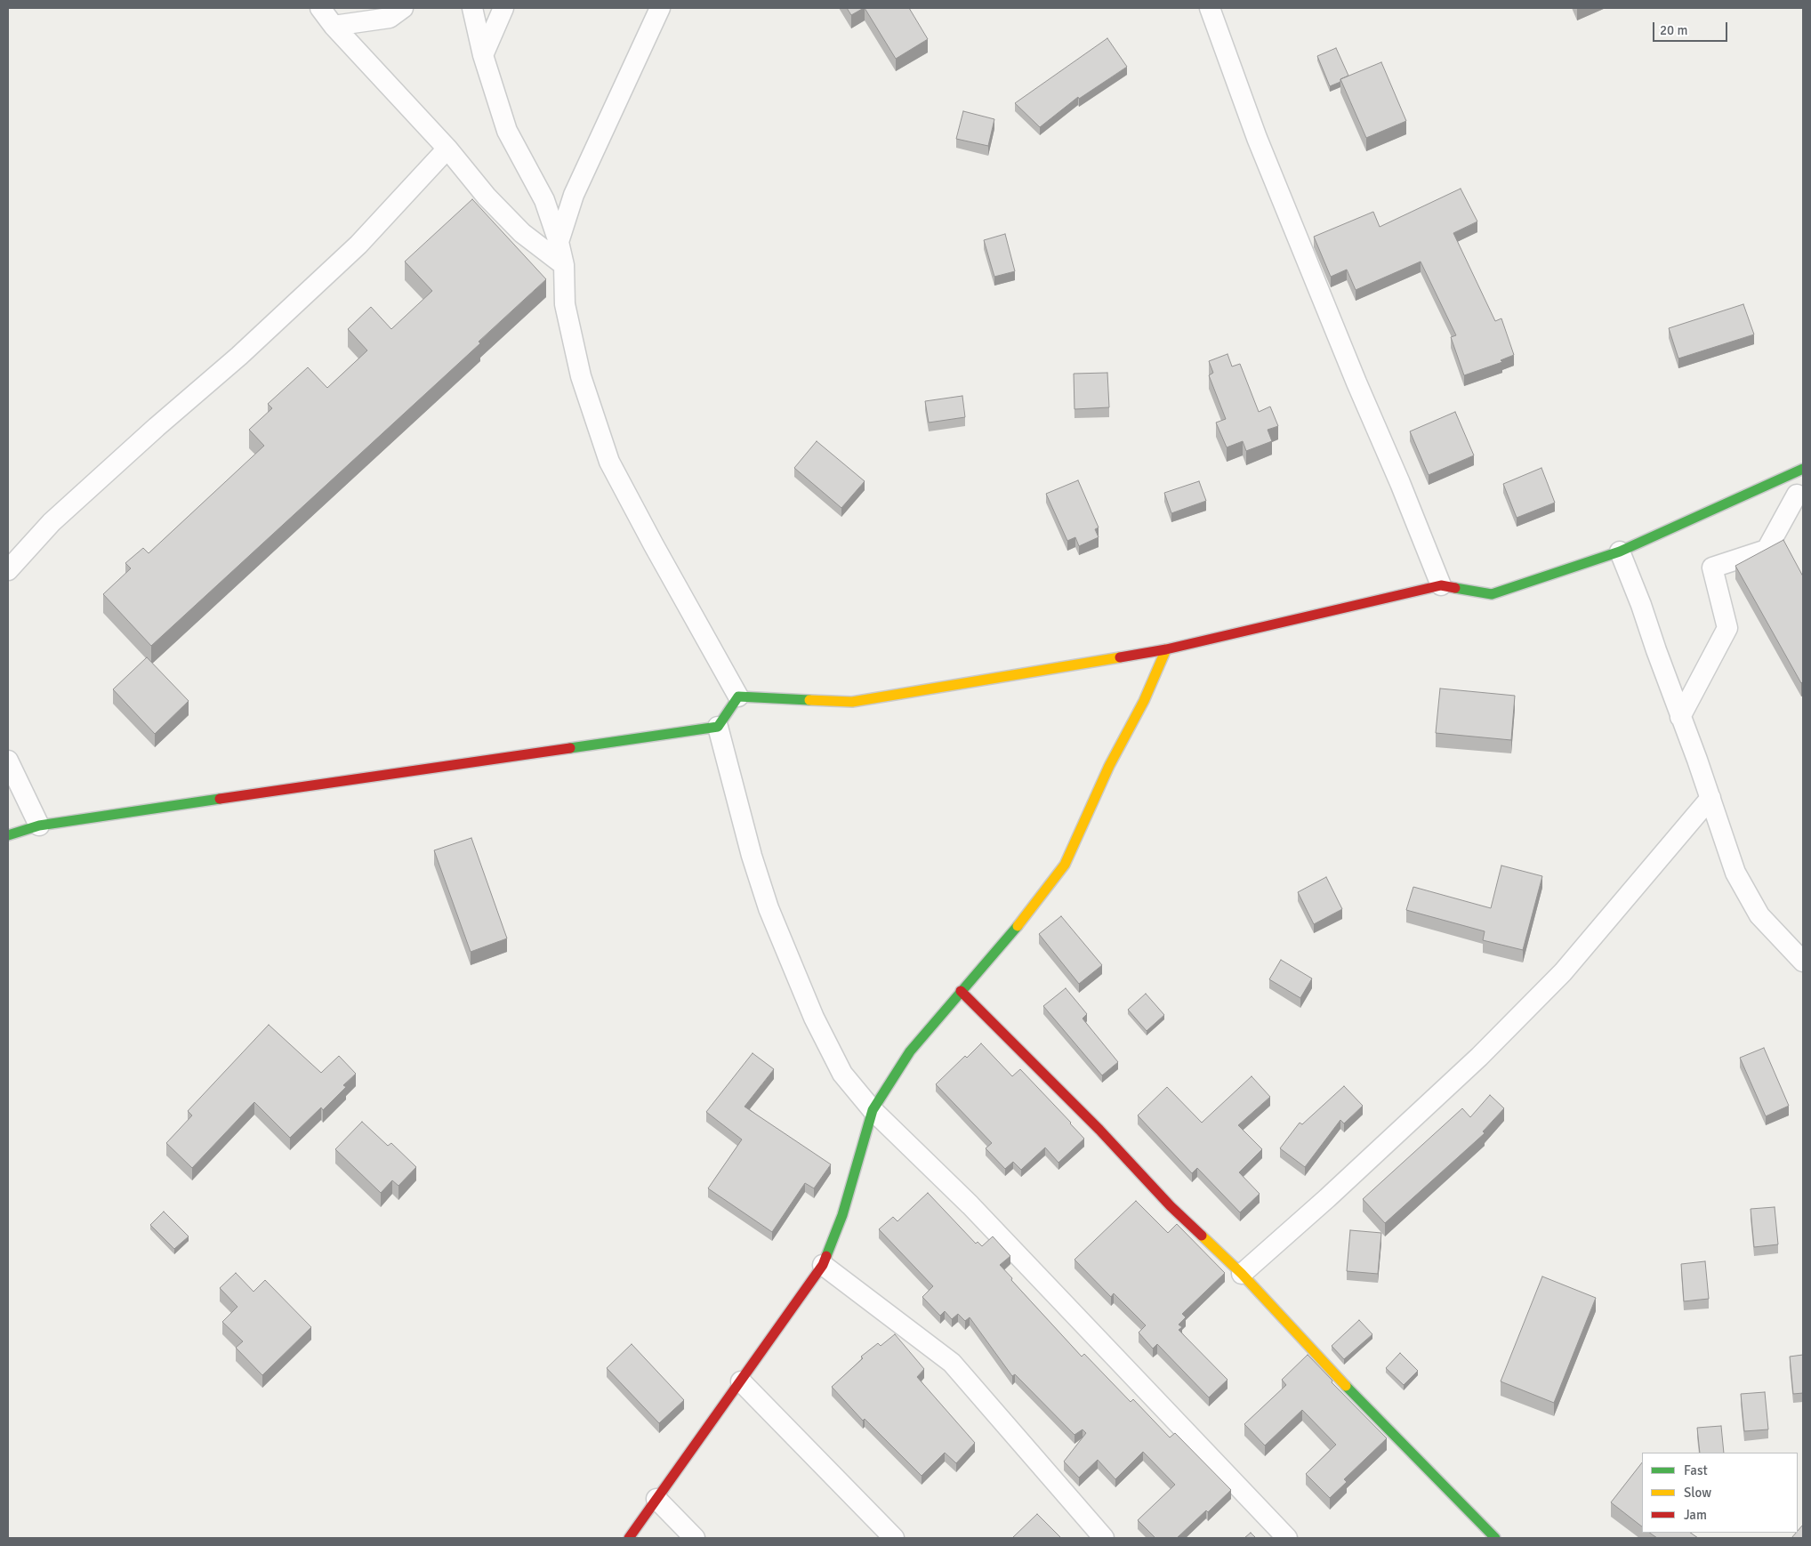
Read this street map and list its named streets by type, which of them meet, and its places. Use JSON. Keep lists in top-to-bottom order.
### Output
{
  "legend": ["Fast", "Slow", "Jam"],
  "scale_bar": "20 m"
}
